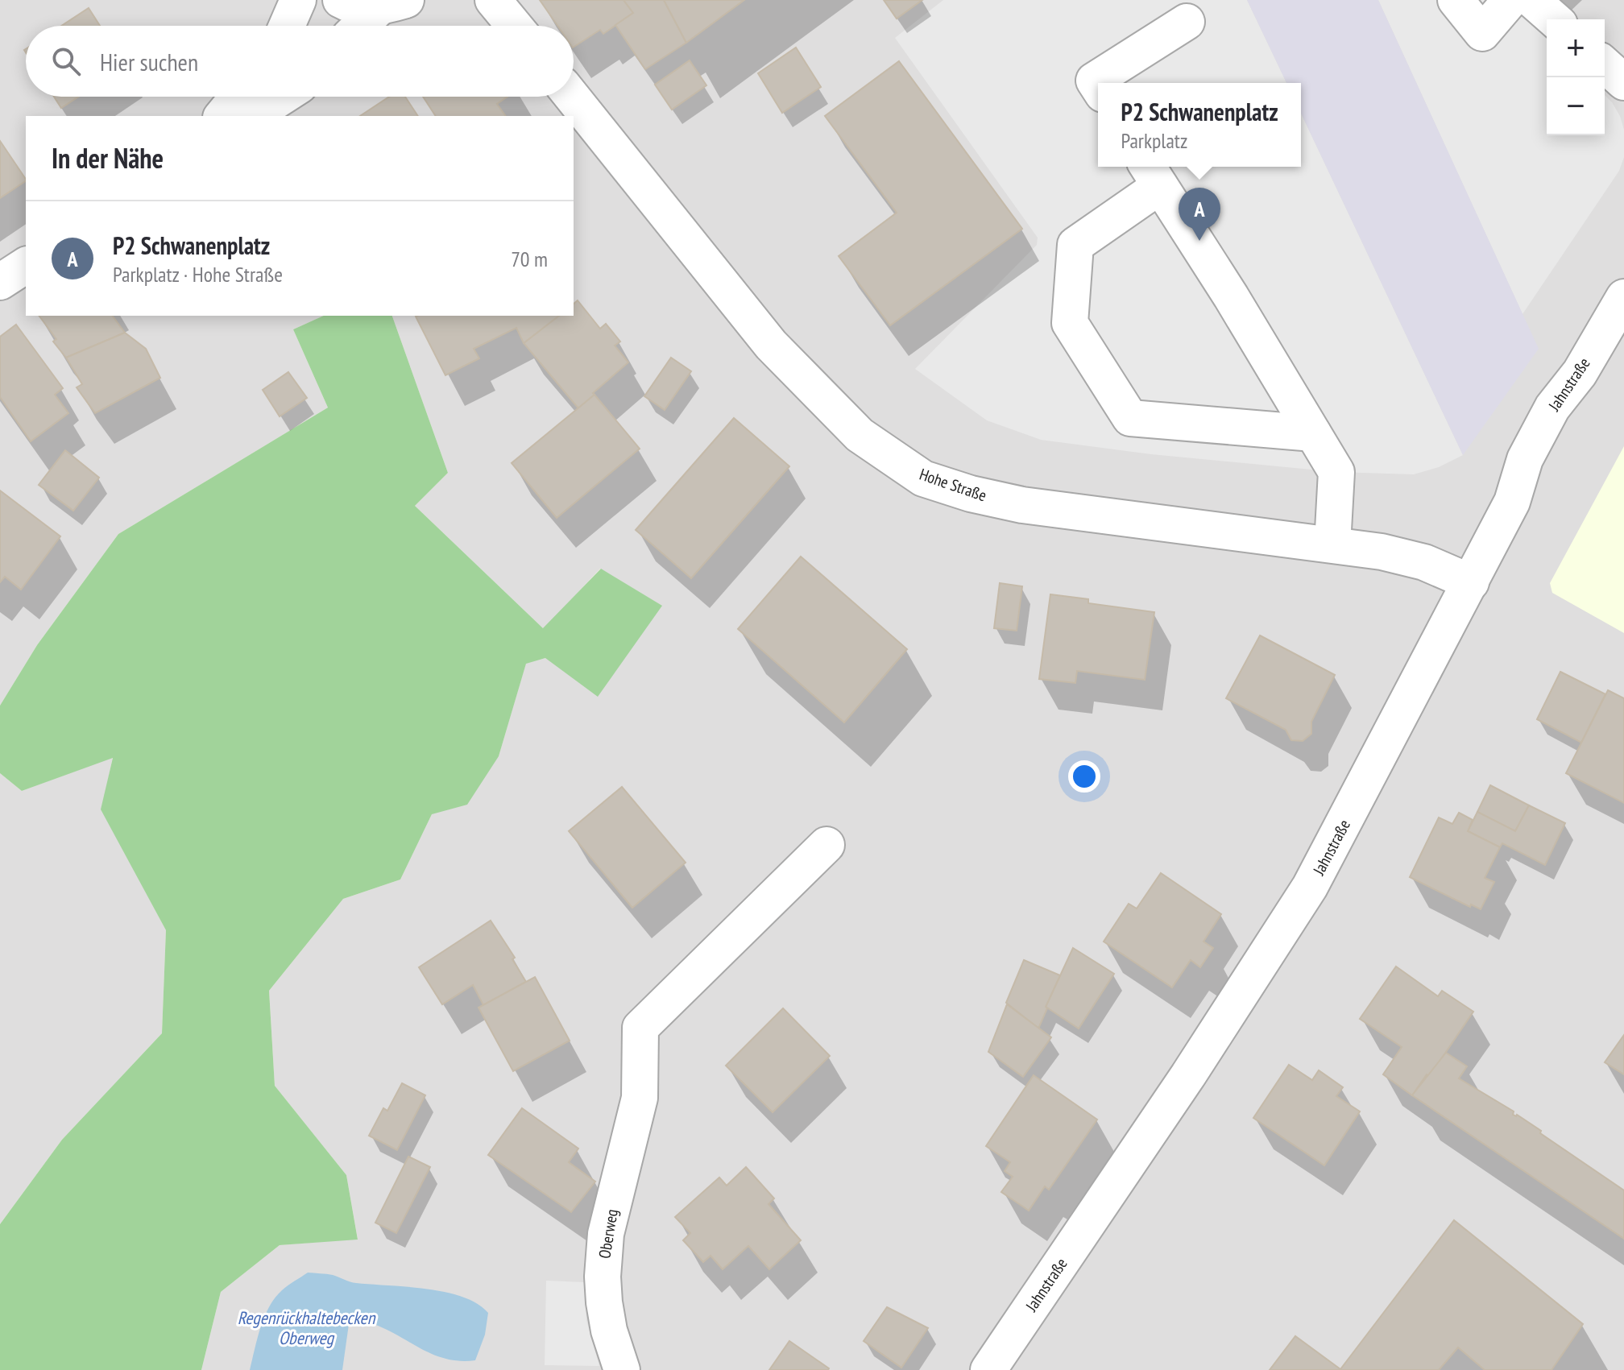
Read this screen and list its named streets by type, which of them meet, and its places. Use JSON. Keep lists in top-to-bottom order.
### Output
{
  "streets": {
    "street": ["Jahnstraße", "Hohe Straße", "Oberweg"]
  },
  "crossings": [
    ["Jahnstraße", "Hohe Straße"]
  ],
  "water": ["Regenrückhaltebecken Oberweg"],
  "page": {
    "map_buttons": ["+", "−"],
    "search": "Hier suchen",
    "popup": ["P2 Schwanenplatz", "Parkplatz"],
    "heading": "In der Nähe",
    "pins": "A",
    "list": [
      {
        "mark": "A",
        "name": "P2 Schwanenplatz",
        "note": "Parkplatz · Hohe Straße",
        "value": "70 m"
      }
    ]
  }
}
